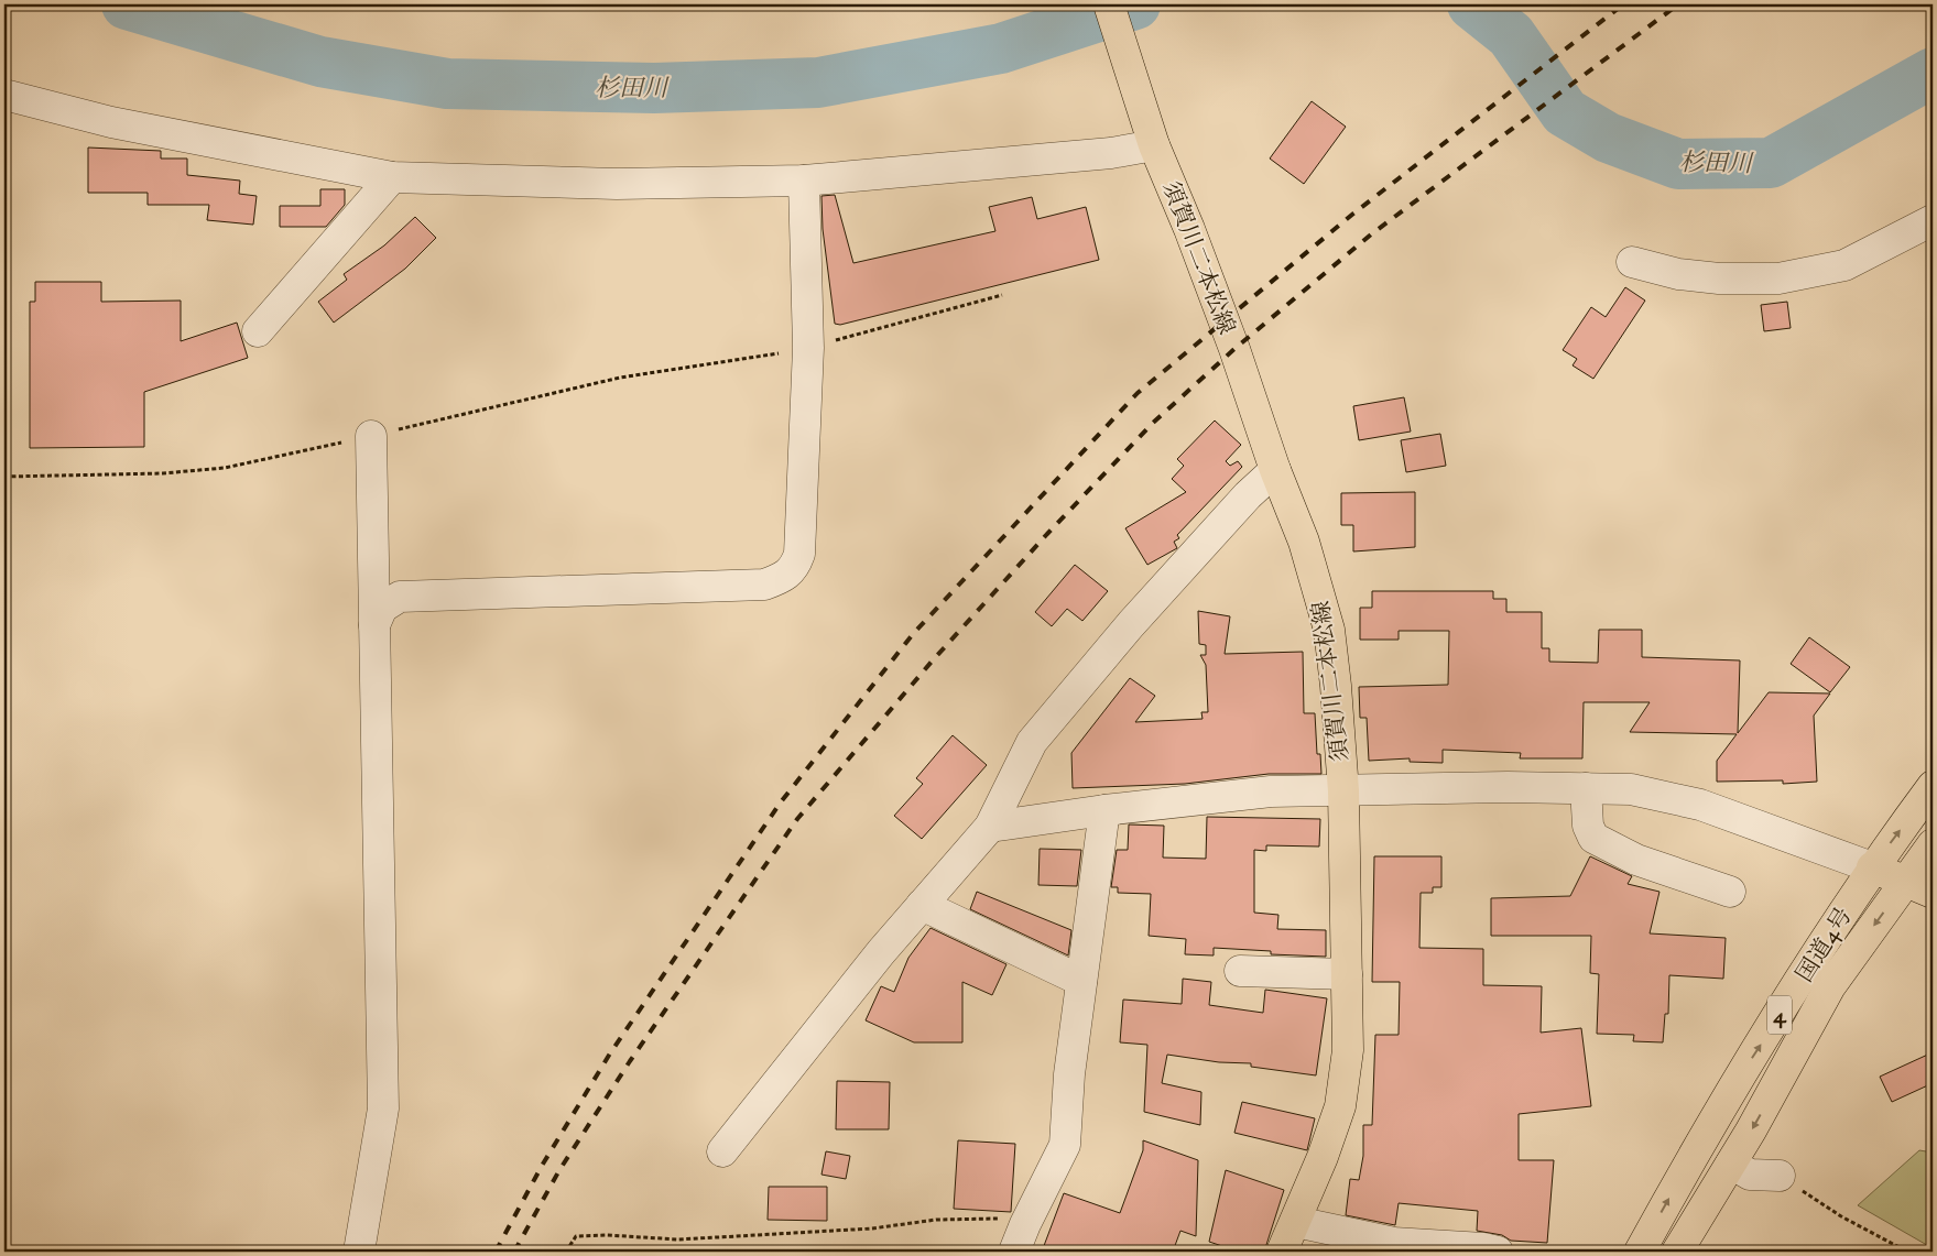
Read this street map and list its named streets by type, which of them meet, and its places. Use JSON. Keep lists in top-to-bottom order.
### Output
{
  "streets": {
    "main road": ["須賀川二本松線", "国道4号", "4"]
  },
  "water": ["杉田川"]
}
